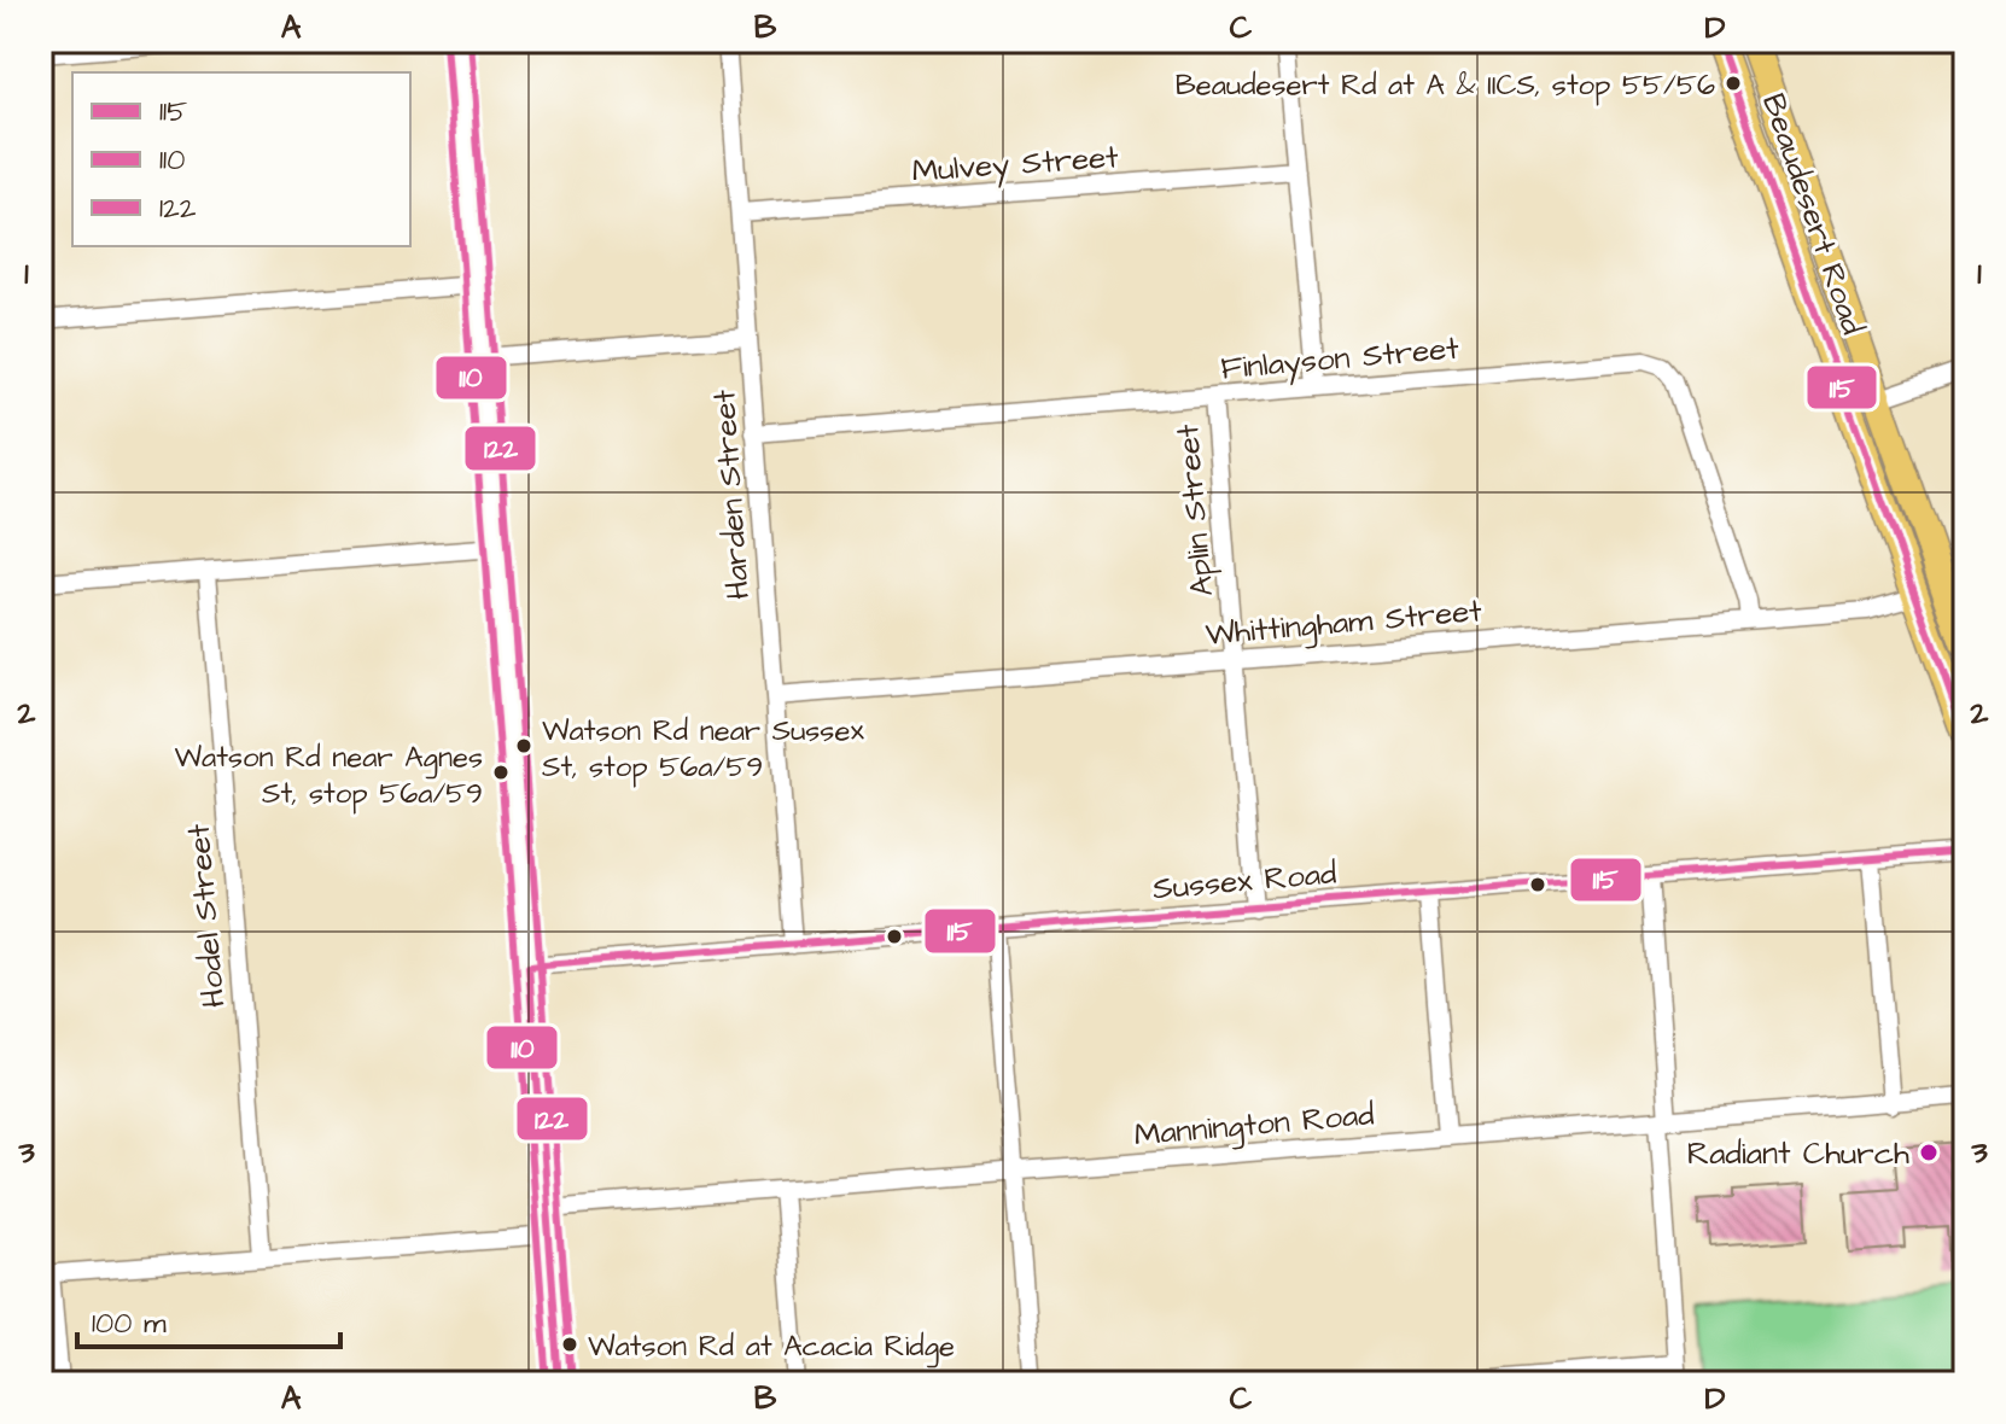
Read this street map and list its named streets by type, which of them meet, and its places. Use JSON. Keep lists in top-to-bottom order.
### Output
{
  "streets": {
    "highway": ["Beaudesert Road"],
    "street": [
      "Mulvey Street",
      "Finlayson Street",
      "Harden Street",
      "Aplin Street",
      "Whittingham Street",
      "Sussex Road",
      "Hodel Street",
      "Mannington Road"
    ]
  },
  "crossings": [
    ["Mulvey Street", "Harden Street"],
    ["Beaudesert Road", "Whittingham Street"],
    ["Finlayson Street", "Harden Street"],
    ["Finlayson Street", "Aplin Street"],
    ["Finlayson Street", "Whittingham Street"],
    ["Harden Street", "Whittingham Street"],
    ["Harden Street", "Sussex Road"],
    ["Aplin Street", "Whittingham Street"],
    ["Aplin Street", "Sussex Road"]
  ],
  "places": [
    "Beaudesert Rd at A & IICS, stop 55/56",
    "Watson Rd near Sussex St, stop 56a/59",
    "Watson Rd near Agnes St, stop 56a/59",
    "Radiant Church",
    "Watson Rd at Acacia Ridge"
  ],
  "lines": ["transit line 115", "transit line 122", "transit line 110"],
  "legend": ["115", "110", "122"],
  "scale_bar": "100 m",
  "grid": {
    "columns": [
      "A",
      "B",
      "C",
      "D"
    ],
    "rows": ["1", "2", "3"]
  }
}
